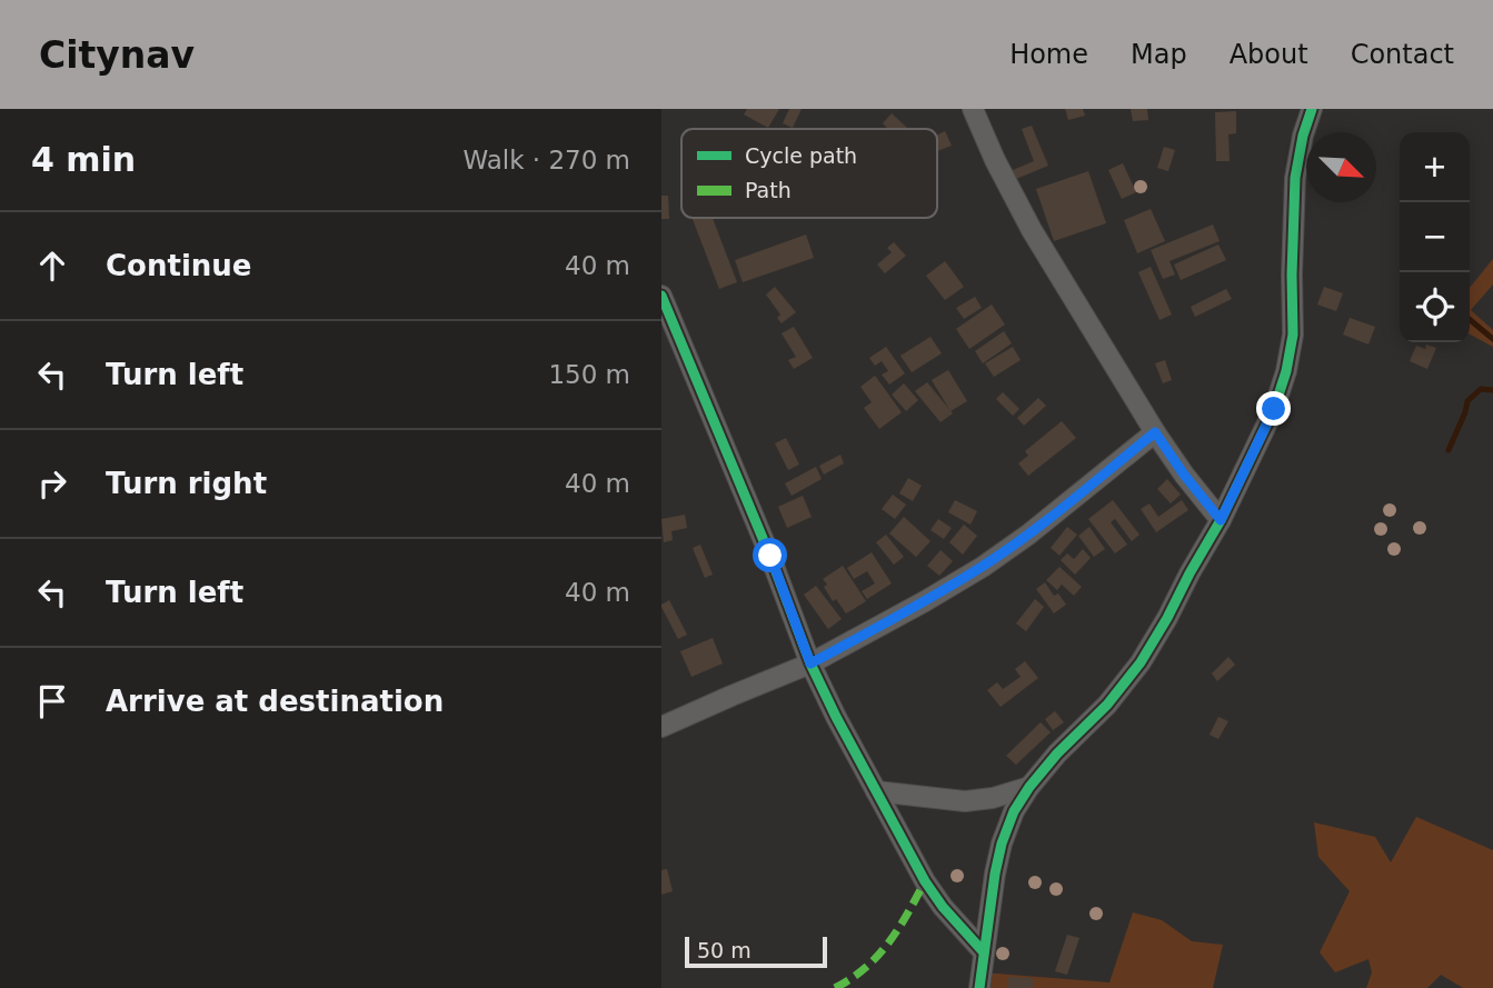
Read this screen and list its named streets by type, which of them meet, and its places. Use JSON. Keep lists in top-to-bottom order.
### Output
{
  "legend": ["Cycle path", "Path"],
  "scale_bar": "50 m",
  "north": "bottom right",
  "page": {
    "header": "Citynav",
    "nav": [
      "Home",
      "Map",
      "About",
      "Contact"
    ],
    "heading": ["4 min", "Walk · 270 m"],
    "map_buttons": ["+", "−"],
    "list": [
      ["Continue", "40 m"],
      ["Turn left", "150 m"],
      ["Turn right", "40 m"],
      ["Turn left", "40 m"],
      "Arrive at destination"
    ],
    "scale": "50 m"
  }
}
